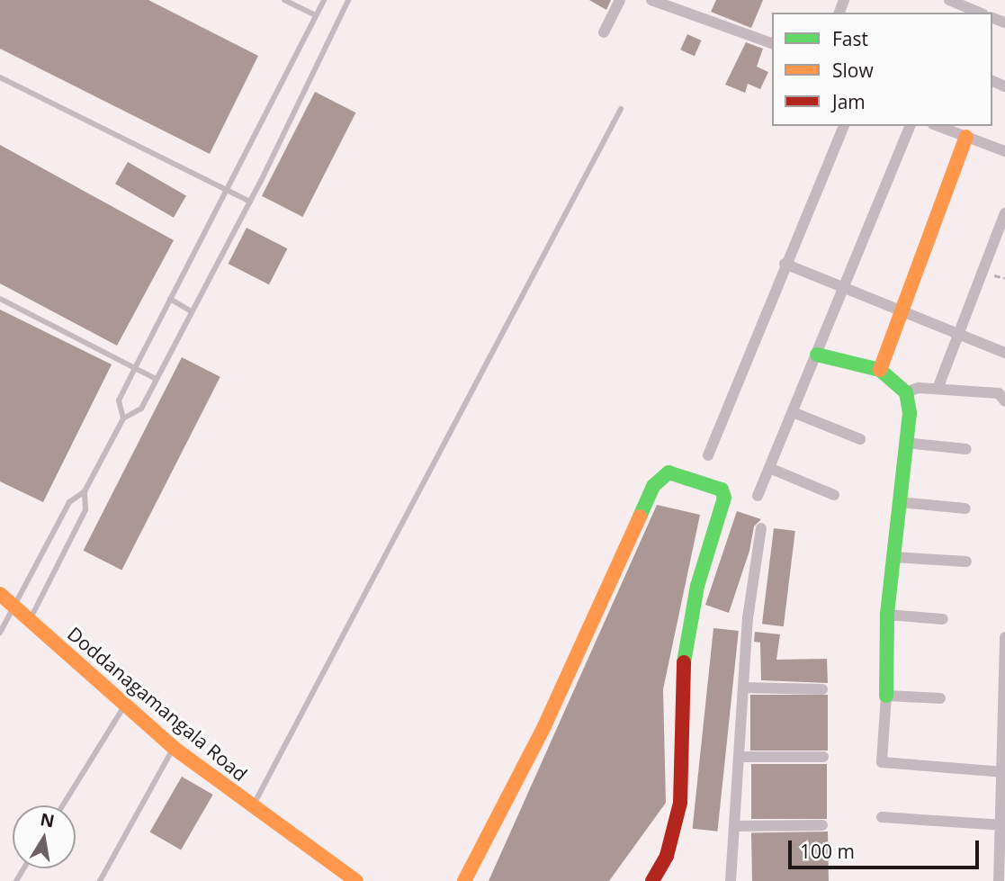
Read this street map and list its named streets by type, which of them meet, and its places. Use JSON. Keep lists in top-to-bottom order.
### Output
{
  "streets": {
    "street": ["Doddanagamangala Road"]
  },
  "legend": ["Fast", "Slow", "Jam"],
  "scale_bar": "100 m",
  "north": "top"
}
